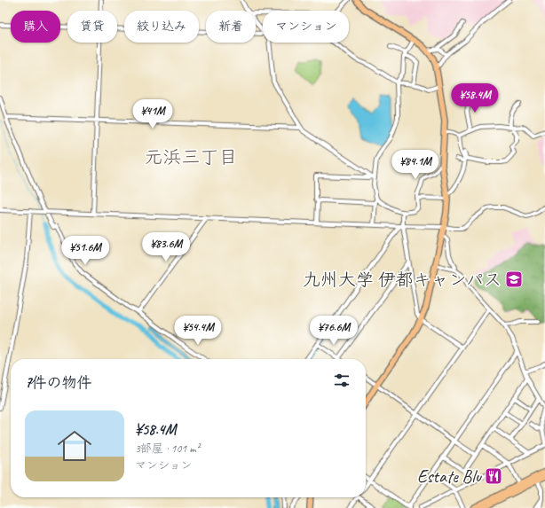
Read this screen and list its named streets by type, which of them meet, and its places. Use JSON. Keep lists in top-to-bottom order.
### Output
{
  "districts": ["元浜三丁目"],
  "places": {
    "school or university": ["九州大学 伊都キャンパス"],
    "restaurant": ["Estate Blu"]
  },
  "page": {
    "chip": [
      "購入",
      "賃貸",
      "絞り込み",
      "新着",
      "マンション"
    ],
    "price": [
      "¥58.4M",
      "¥41M",
      "¥84.1M",
      "¥83.6M",
      "¥51.6M",
      "¥54.4M",
      "¥76.6M"
    ],
    "heading": "7件の物件",
    "list": [
      {
        "name": "¥58.4M",
        "note": "3部屋 · 101 m² · マンション"
      }
    ]
  }
}
